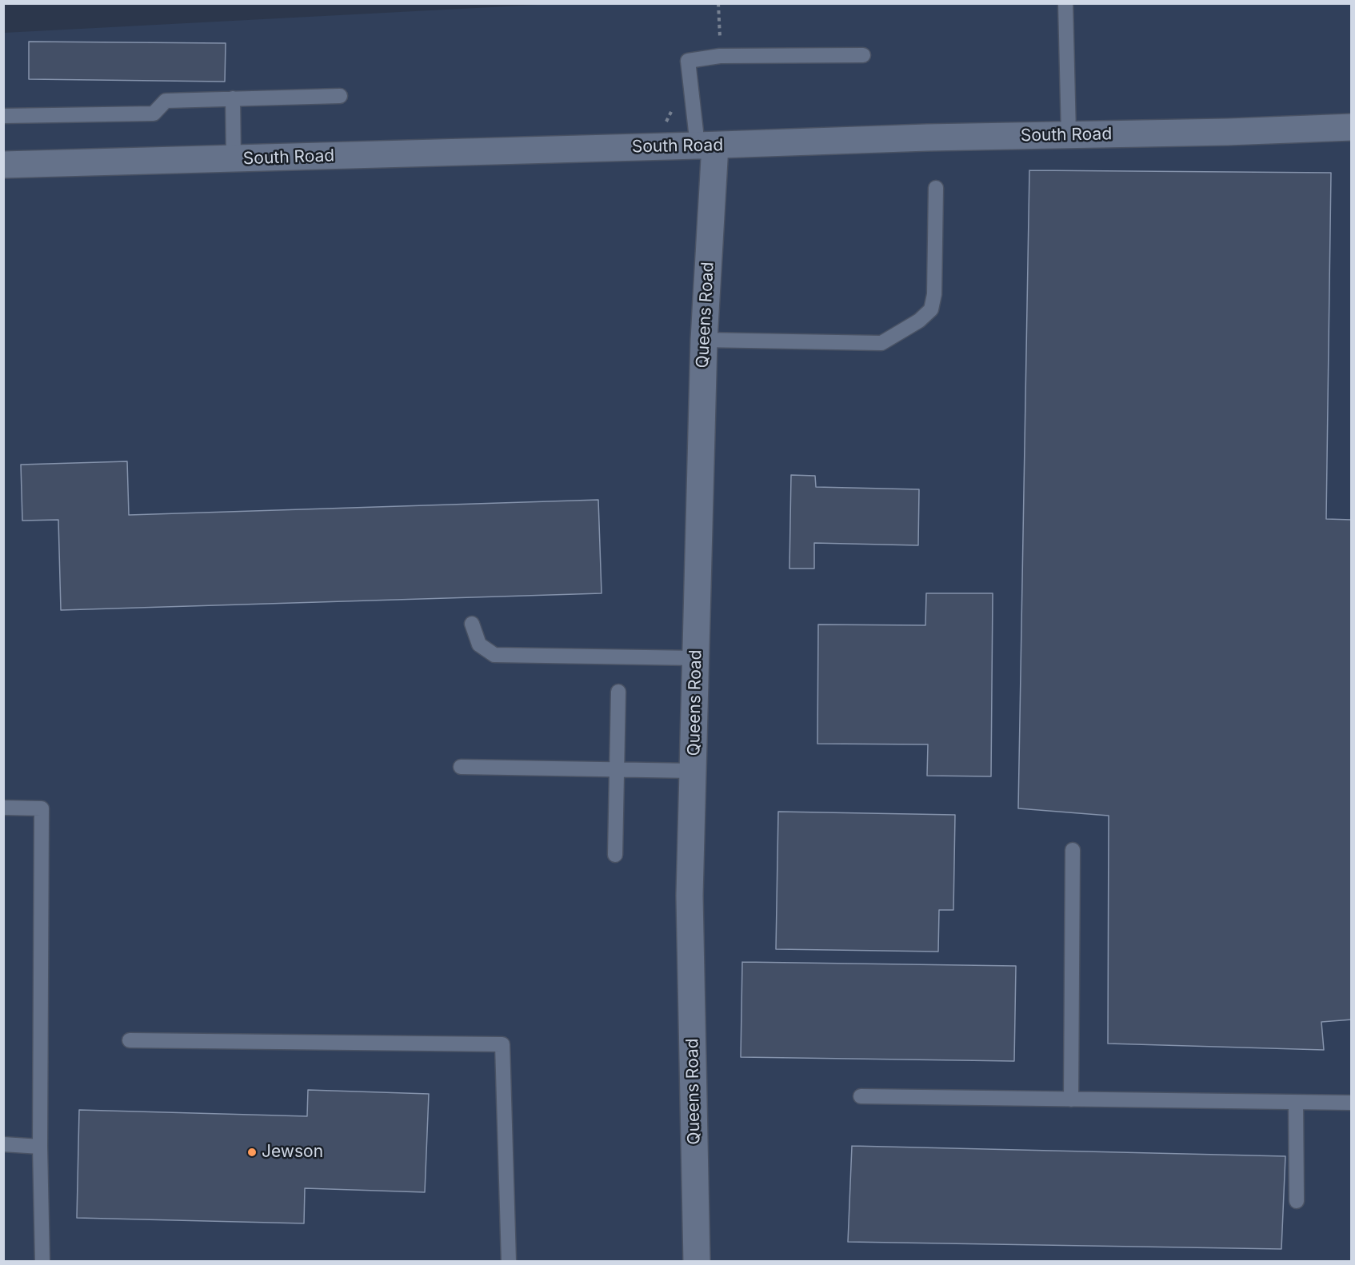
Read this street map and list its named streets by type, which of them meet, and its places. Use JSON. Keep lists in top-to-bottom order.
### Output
{
  "streets": {
    "street": ["South Road", "Queens Road"]
  },
  "crossings": [
    ["South Road", "Queens Road"]
  ],
  "places": ["Jewson"]
}
